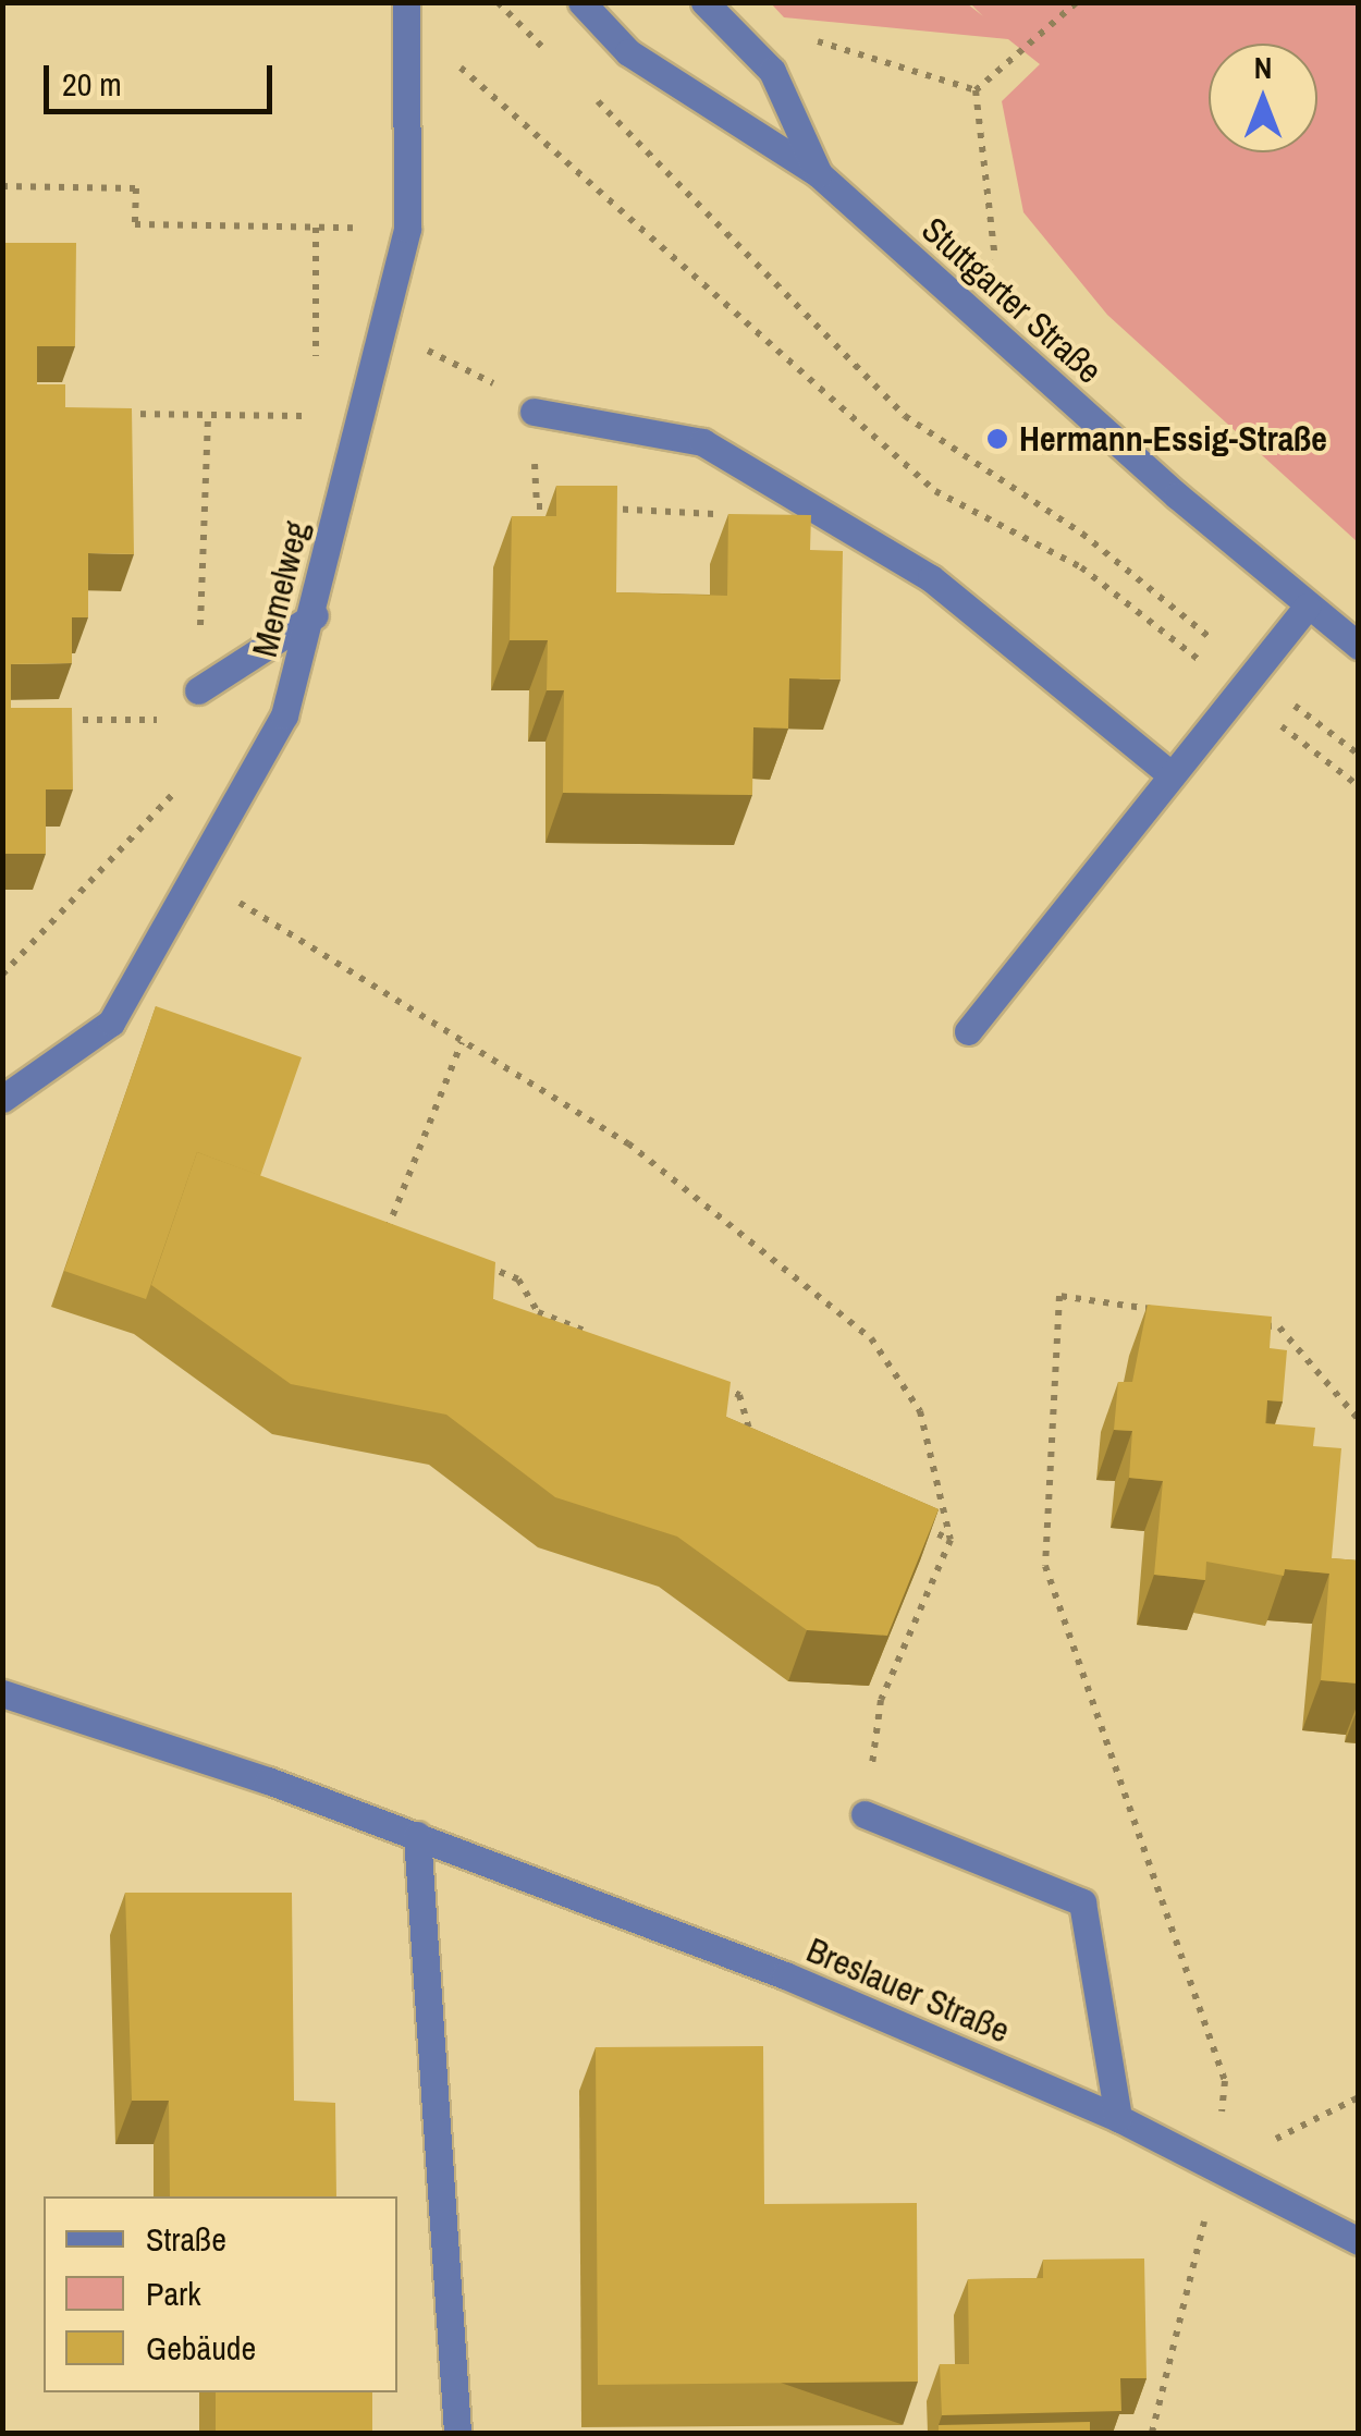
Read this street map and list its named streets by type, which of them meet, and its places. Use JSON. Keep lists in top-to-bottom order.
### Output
{
  "streets": {
    "street": ["Stuttgarter Straße", "Memelweg", "Breslauer Straße"]
  },
  "places": ["Hermann-Essig-Straße"],
  "legend": ["Straße", "Park", "Gebäude"],
  "scale_bar": "20 m",
  "north": "top"
}
